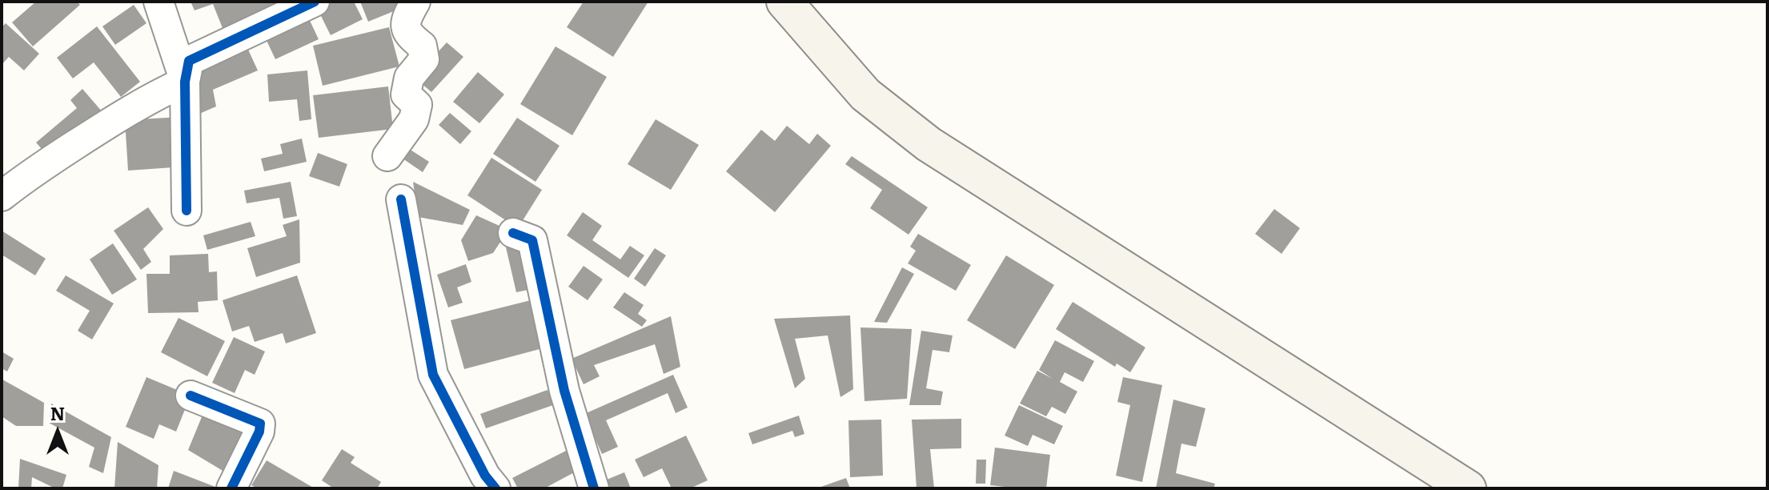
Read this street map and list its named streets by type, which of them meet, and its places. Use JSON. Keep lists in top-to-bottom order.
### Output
{
  "north": "top"
}
